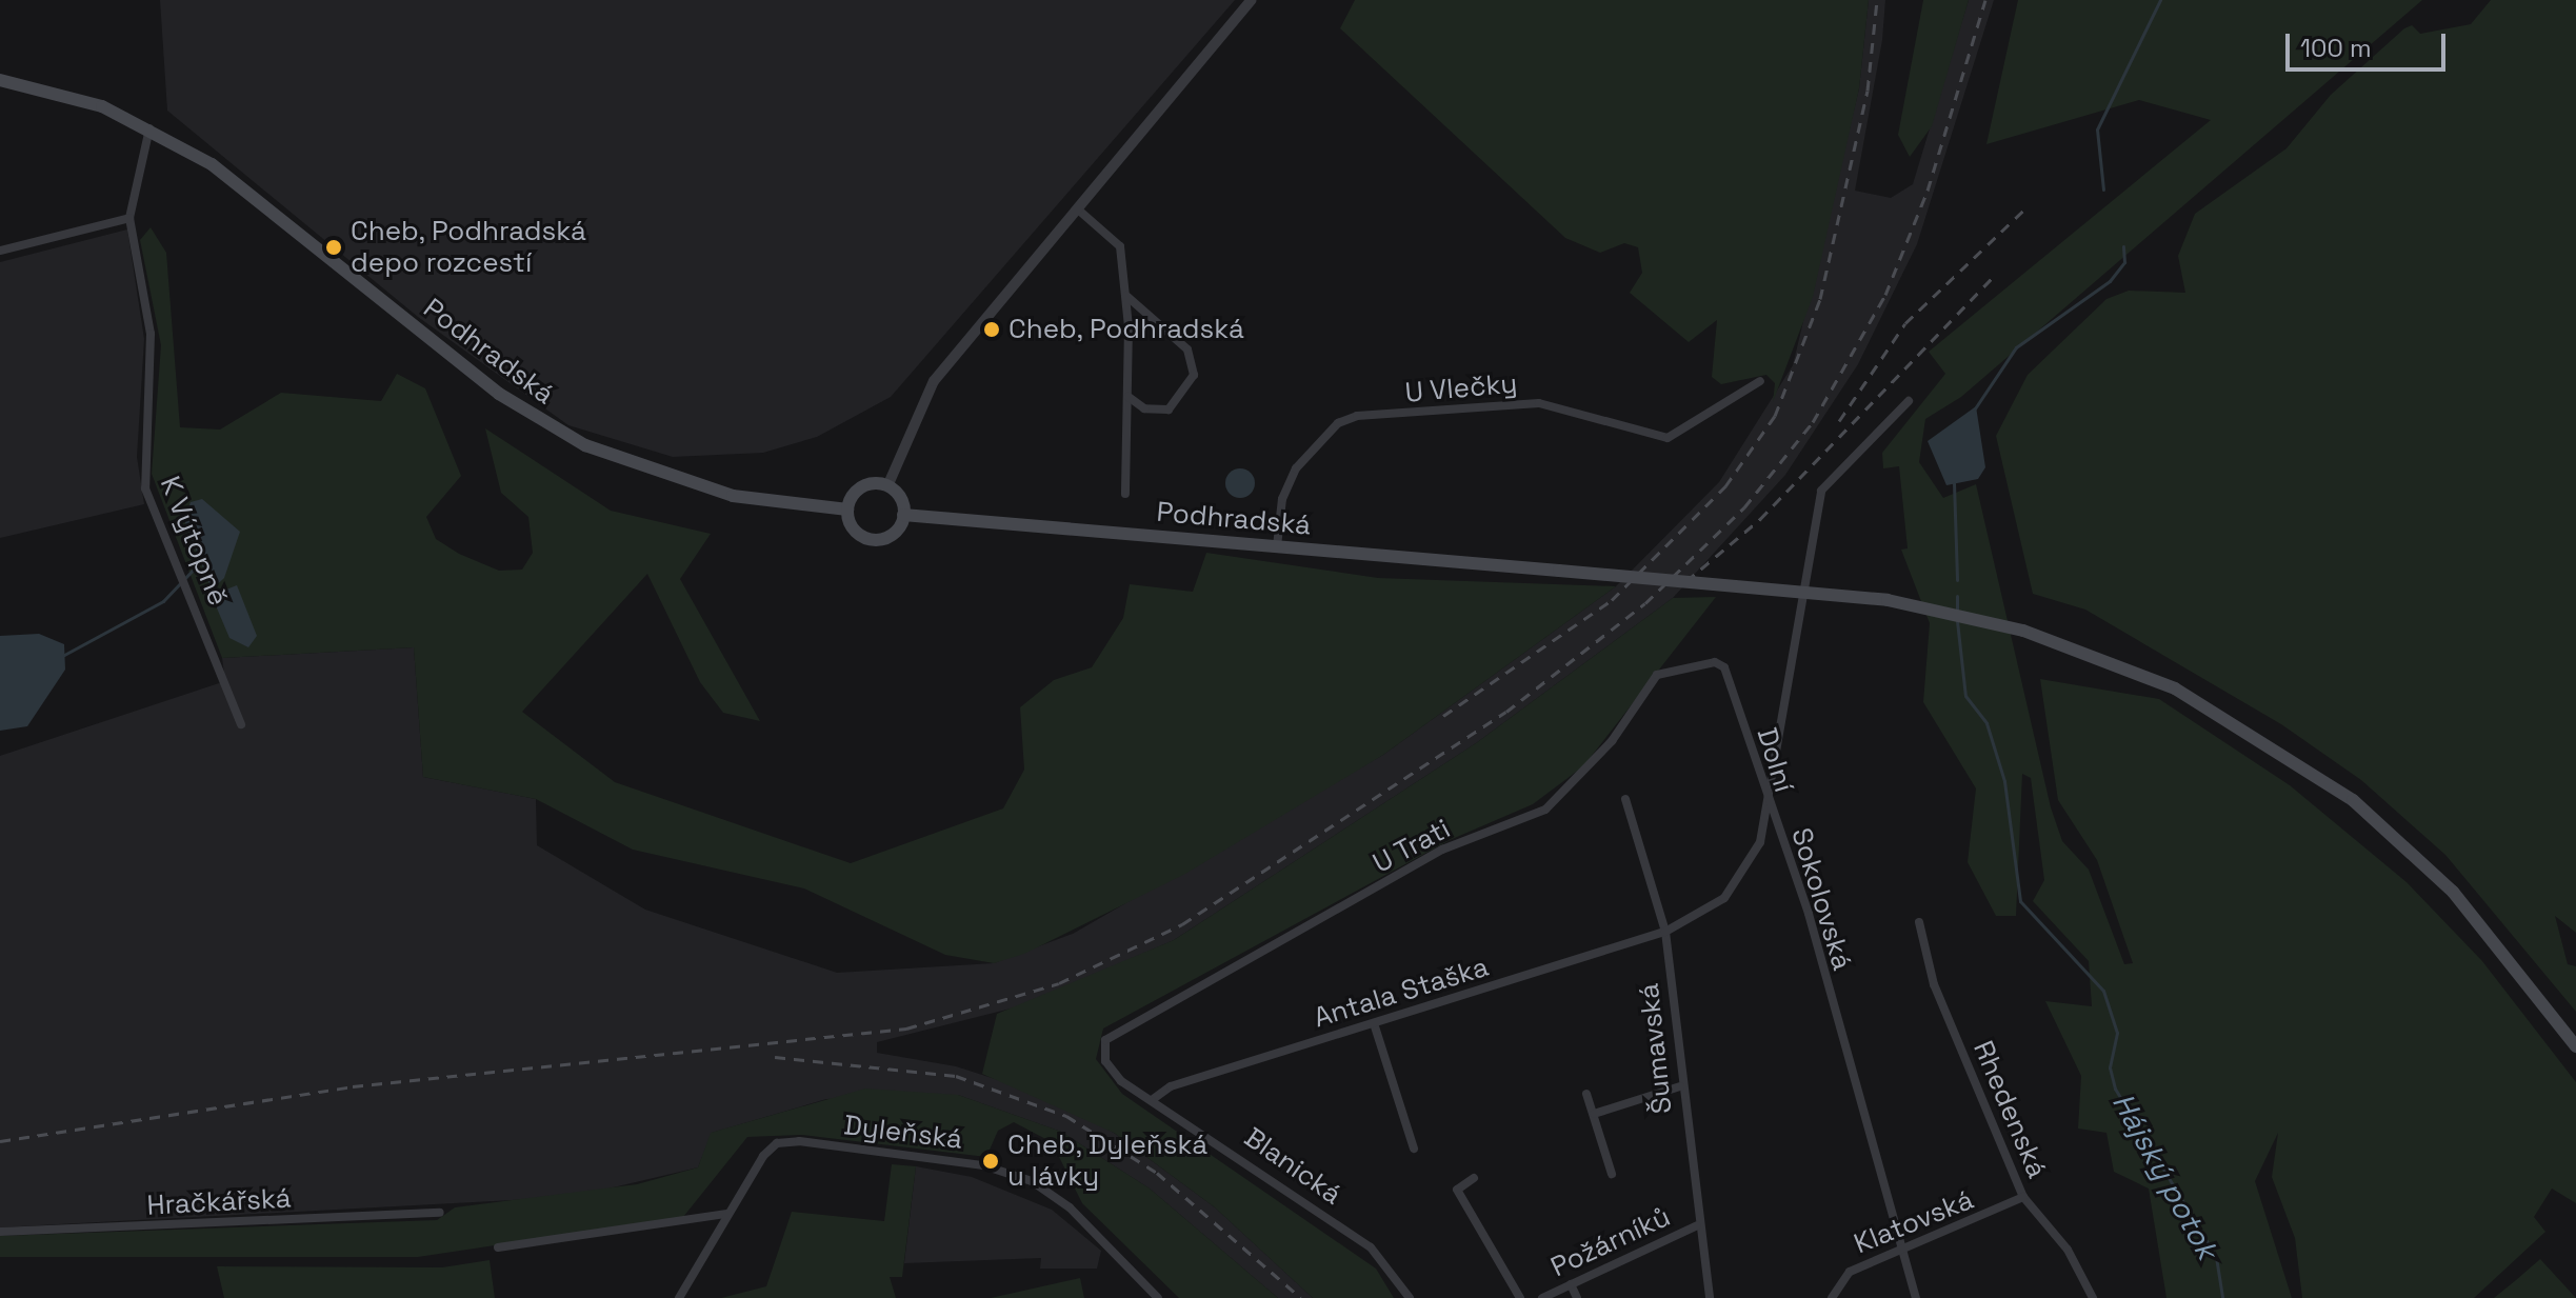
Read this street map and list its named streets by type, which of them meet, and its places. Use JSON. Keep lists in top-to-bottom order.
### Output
{
  "streets": {
    "main road": ["Podhradská"],
    "street": [
      "U Vlečky",
      "K Výtopně",
      "Dolní",
      "U Trati",
      "Sokolovská",
      "Antala Staška",
      "Šumavská",
      "Rhedenská",
      "Dyleňská",
      "Blanická",
      "Hračkářská",
      "Klatovská",
      "Požárníků"
    ]
  },
  "crossings": [
    ["Podhradská", "U Vlečky"],
    ["Dolní", "U Trati"],
    ["Dolní", "Sokolovská"],
    ["Dolní", "Antala Staška"],
    ["Dolní", "Šumavská"],
    ["U Trati", "Blanická"],
    ["Sokolovská", "Klatovská"],
    ["Antala Staška", "Šumavská"],
    ["Antala Staška", "Blanická"],
    ["Šumavská", "Požárníků"],
    ["Rhedenská", "Klatovská"]
  ],
  "water": ["Hájský potok"],
  "places": ["Cheb, Podhradská depo rozcestí", "Cheb, Podhradská", "Cheb, Dyleňská u lávky"],
  "scale_bar": "100 m"
}
